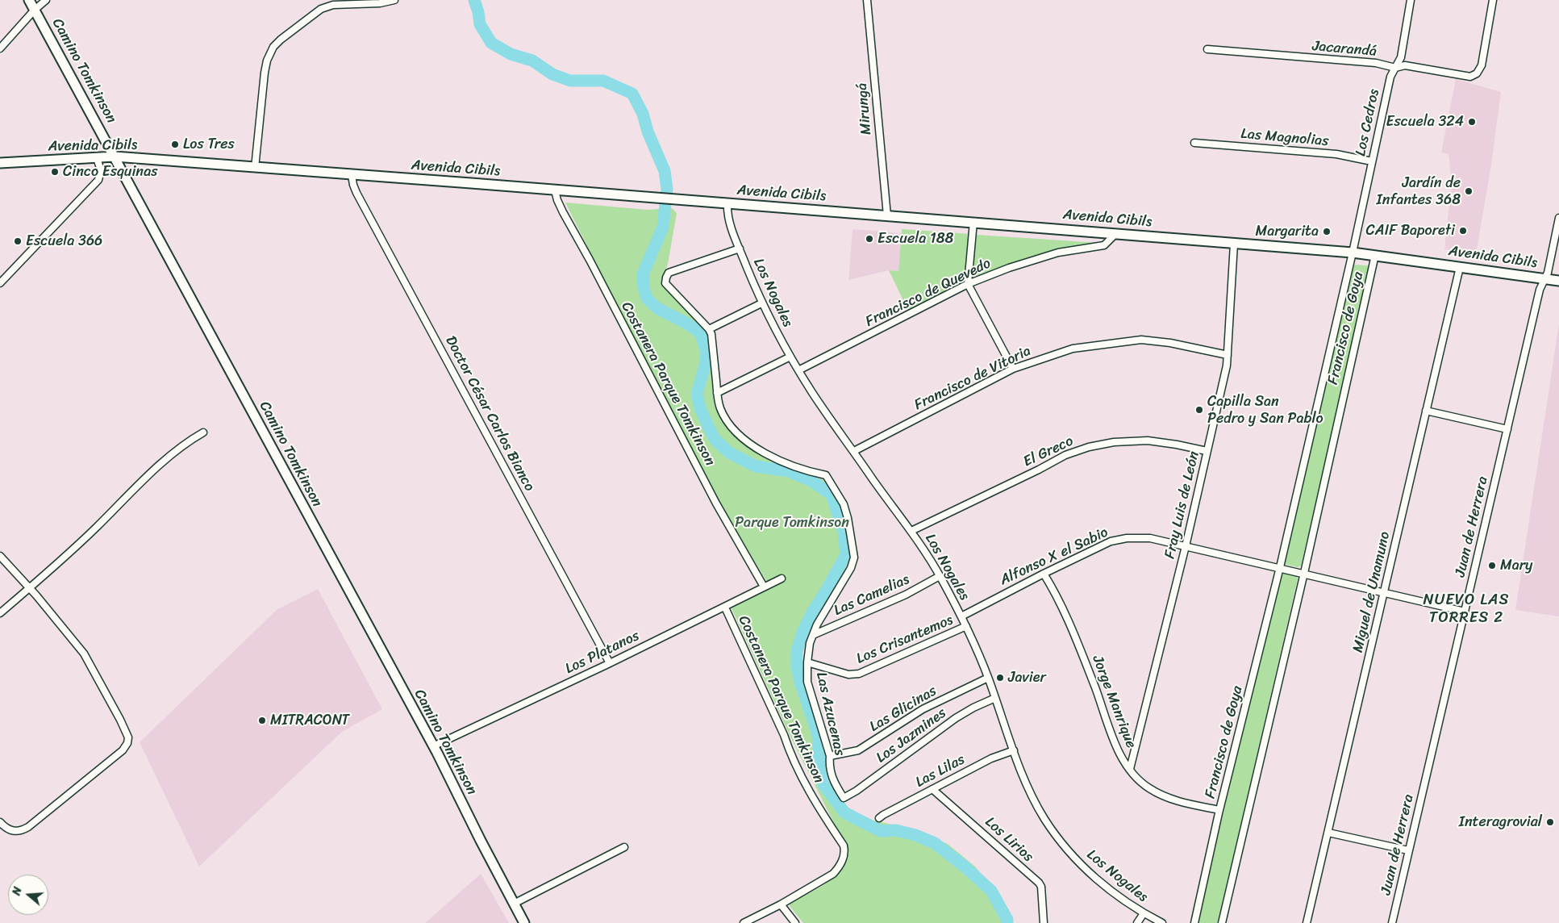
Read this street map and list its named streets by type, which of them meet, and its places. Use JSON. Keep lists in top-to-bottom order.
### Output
{
  "streets": {
    "street": [
      "Jacarandá",
      "Camino Tomkinson",
      "Mirungá",
      "Los Cedros",
      "Las Magnolias",
      "Avenida Cibils",
      "Los Nogales",
      "Francisco de Quevedo",
      "Francisco de Goya",
      "Francisco de Vitoria",
      "Costanera Parque Tomkinson",
      "Doctor César Carlos Bianco",
      "El Greco",
      "Fray Luis de León",
      "Juan de Herrera",
      "Alfonso X el Sabio",
      "Miguel de Unamuno",
      "Las Camelias",
      "Los Crisantemos",
      "Los Platanos",
      "Jorge Manrique",
      "Las Glicinas",
      "Las Azucenas",
      "Los Jazmines",
      "Las Lilas",
      "Los Lirios"
    ]
  },
  "crossings": [
    ["Jacarandá", "Los Cedros"],
    ["Camino Tomkinson", "Avenida Cibils"],
    ["Camino Tomkinson", "Los Platanos"],
    ["Mirungá", "Avenida Cibils"],
    ["Los Cedros", "Las Magnolias"],
    ["Los Cedros", "Avenida Cibils"],
    ["Los Cedros", "Francisco de Goya"],
    ["Avenida Cibils", "Los Nogales"],
    ["Avenida Cibils", "Francisco de Quevedo"],
    ["Avenida Cibils", "Francisco de Goya"],
    ["Avenida Cibils", "Costanera Parque Tomkinson"],
    ["Avenida Cibils", "Doctor César Carlos Bianco"],
    ["Avenida Cibils", "Fray Luis de León"],
    ["Avenida Cibils", "Juan de Herrera"],
    ["Avenida Cibils", "Miguel de Unamuno"],
    ["Los Nogales", "Francisco de Quevedo"],
    ["Los Nogales", "Francisco de Vitoria"],
    ["Los Nogales", "El Greco"],
    ["Los Nogales", "Alfonso X el Sabio"],
    ["Los Nogales", "Las Camelias"],
    ["Los Nogales", "Los Crisantemos"],
    ["Los Nogales", "Las Glicinas"],
    ["Los Nogales", "Los Jazmines"],
    ["Los Nogales", "Las Lilas"],
    ["Francisco de Goya", "Alfonso X el Sabio"],
    ["Francisco de Goya", "Jorge Manrique"],
    ["Francisco de Vitoria", "Fray Luis de León"],
    ["Costanera Parque Tomkinson", "Los Platanos"],
    ["Doctor César Carlos Bianco", "Los Platanos"],
    ["El Greco", "Fray Luis de León"],
    ["Fray Luis de León", "Alfonso X el Sabio"],
    ["Fray Luis de León", "Jorge Manrique"],
    ["Alfonso X el Sabio", "Jorge Manrique"],
    ["Las Camelias", "Las Azucenas"],
    ["Los Crisantemos", "Las Azucenas"],
    ["Las Glicinas", "Las Azucenas"],
    ["Las Azucenas", "Los Jazmines"],
    ["Las Lilas", "Los Lirios"]
  ],
  "districts": ["NUEVO LAS TORRES 2"],
  "parks": ["Parque Tomkinson"],
  "places": [
    "Escuela 324",
    "Los Tres",
    "Cinco Esquinas",
    "Jardín de Infantes 368",
    "CAIF Baporeti",
    "Margarita",
    "Escuela 188",
    "Escuela 366",
    "Capilla San Pedro y San Pablo",
    "Mary",
    "Javier",
    "MITRACONT",
    "Interagrovial"
  ],
  "north": "left"
}
